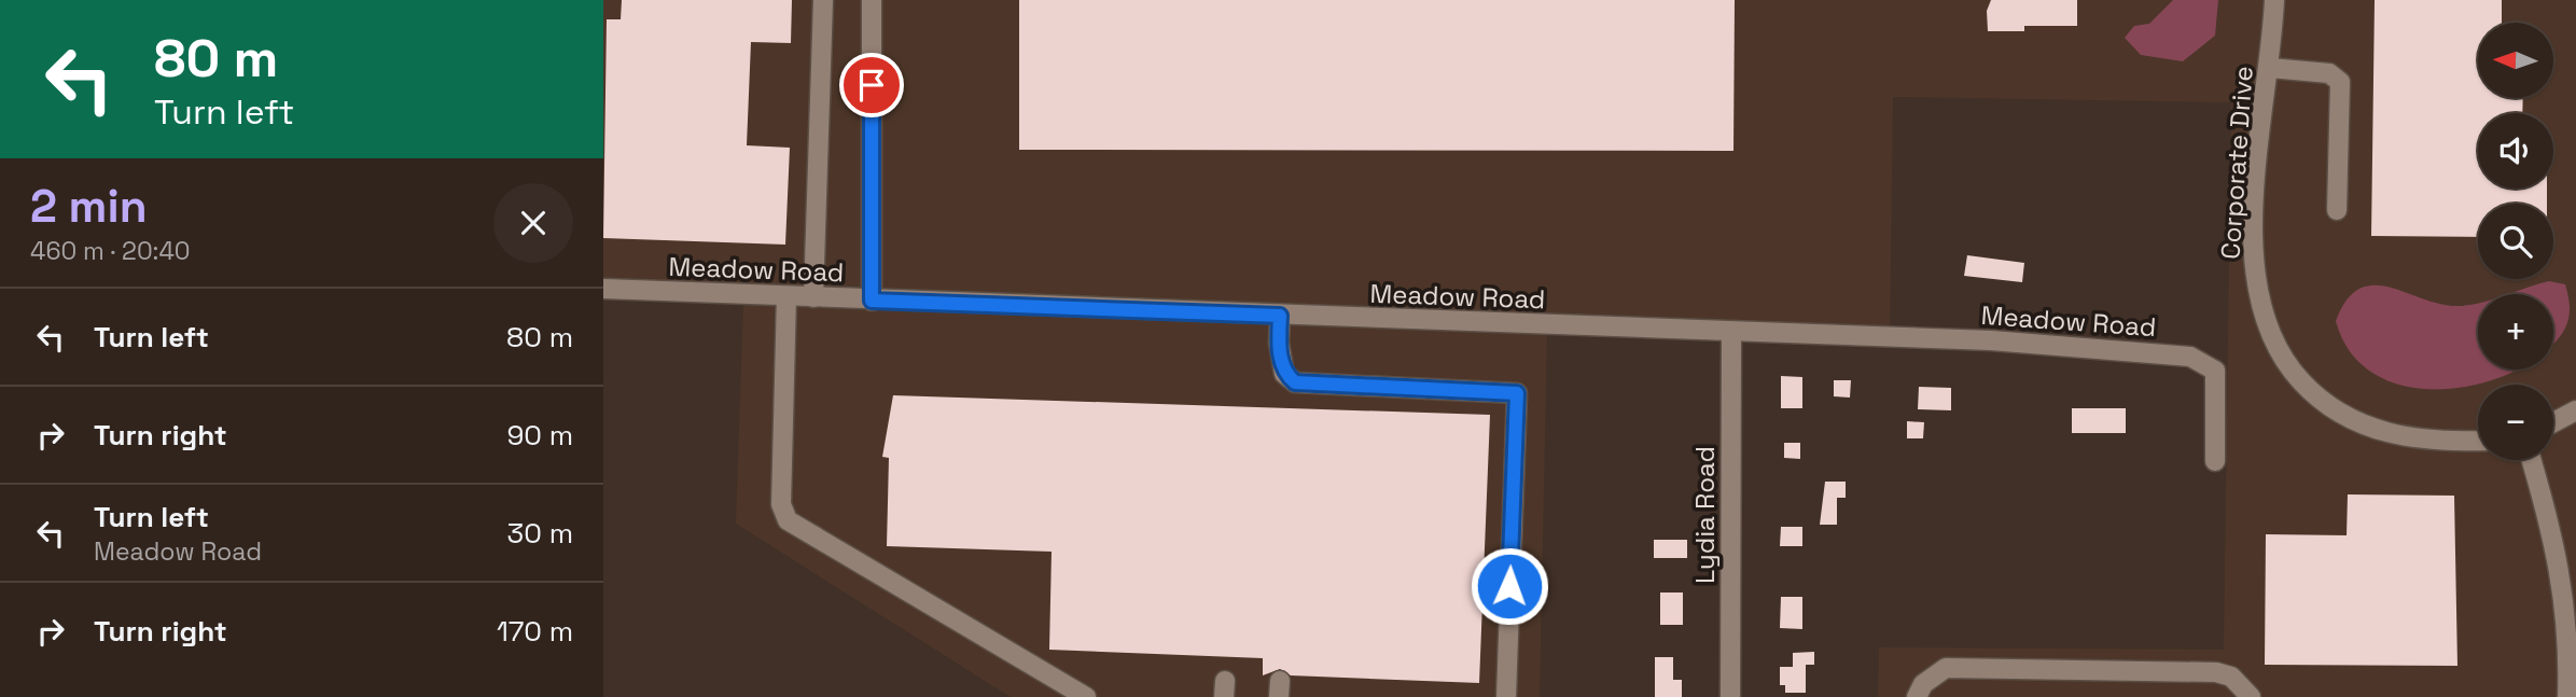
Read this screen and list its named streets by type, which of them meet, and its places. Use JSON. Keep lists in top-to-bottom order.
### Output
{
  "streets": {
    "street": ["Corporate Drive", "Meadow Road", "Lydia Road"]
  },
  "crossings": [
    ["Meadow Road", "Lydia Road"]
  ],
  "north": "left",
  "page": {
    "turn": ["80 m", "Turn left"],
    "map_buttons": ["+", "−"],
    "heading": ["2 min", "460 m · 20:40"],
    "list": [
      {
        "name": "Turn left",
        "value": "80 m"
      },
      {
        "name": "Turn right",
        "value": "90 m"
      },
      {
        "name": "Turn left",
        "note": "Meadow Road",
        "value": "30 m"
      },
      {
        "name": "Turn right",
        "value": "170 m"
      }
    ]
  }
}
